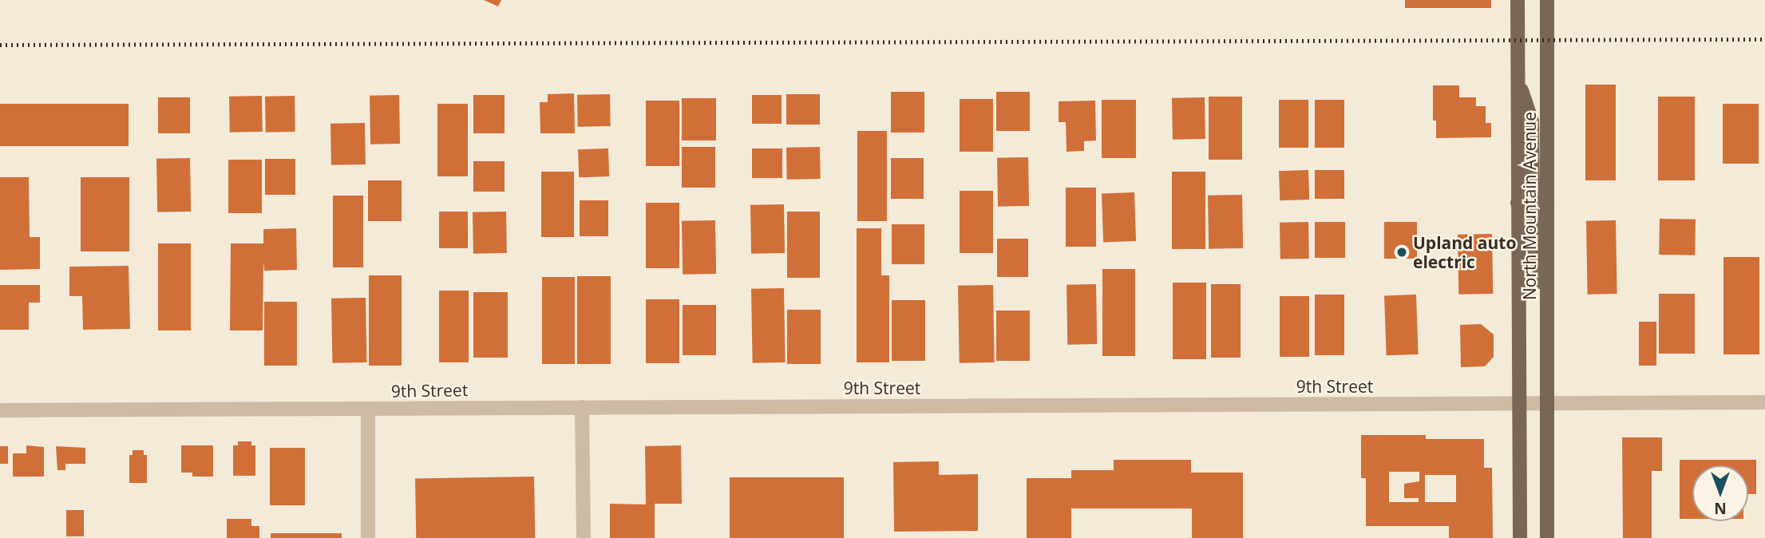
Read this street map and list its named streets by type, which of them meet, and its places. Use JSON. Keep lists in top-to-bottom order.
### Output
{
  "streets": {
    "main road": ["North Mountain Avenue"],
    "street": ["9th Street"]
  },
  "crossings": [
    ["North Mountain Avenue", "9th Street"]
  ],
  "places": ["Upland auto electric"],
  "north": "bottom"
}
